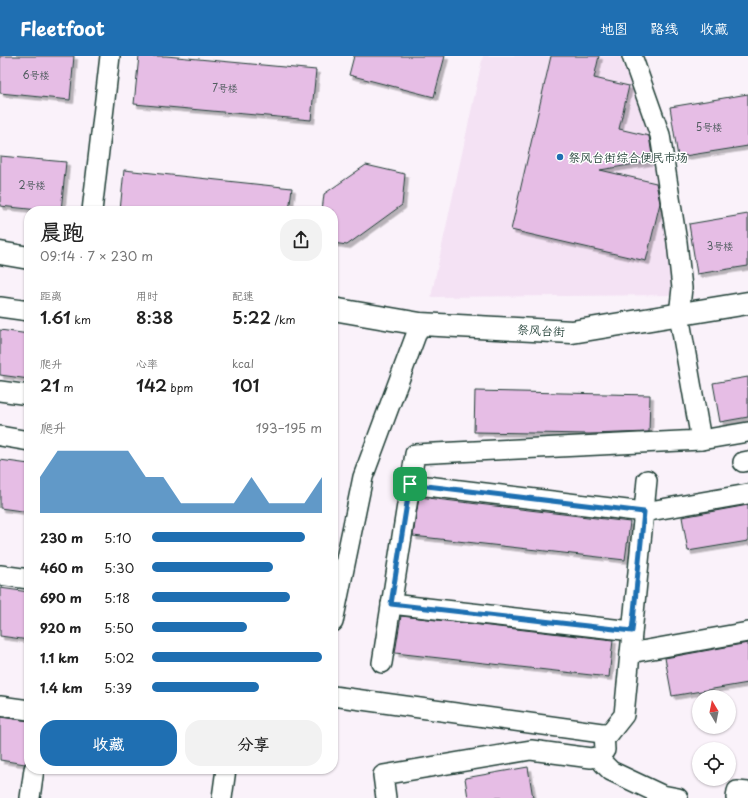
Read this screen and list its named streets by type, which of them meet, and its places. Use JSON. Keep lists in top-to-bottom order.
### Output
{
  "streets": {
    "main road": ["祭风台街"]
  },
  "places": ["祭风台街综合便民市场"],
  "house_numbers": [
    "6号楼",
    "7号楼",
    "5号楼",
    "2号楼",
    "3号楼"
  ],
  "north": "top",
  "page": {
    "header": "Fleetfoot",
    "nav": ["地图", "路线", "收藏"],
    "heading": ["晨跑", "09:14 · 7 × 230 m"],
    "stats": [
      ["距离", "1.61 km"],
      ["用时", "8:38"],
      ["配速", "5:22 /km"],
      ["爬升", "21 m"],
      ["心率", "142 bpm"],
      ["kcal", "101"]
    ],
    "chart": ["爬升", "193–195 m"],
    "list": [
      {
        "name": "230 m",
        "note": "5:10"
      },
      {
        "name": "460 m",
        "note": "5:30"
      },
      {
        "name": "690 m",
        "note": "5:18"
      },
      {
        "name": "920 m",
        "note": "5:50"
      },
      {
        "name": "1.1 km",
        "note": "5:02"
      },
      {
        "name": "1.4 km",
        "note": "5:39"
      }
    ],
    "buttons": ["收藏", "分享"]
  }
}
